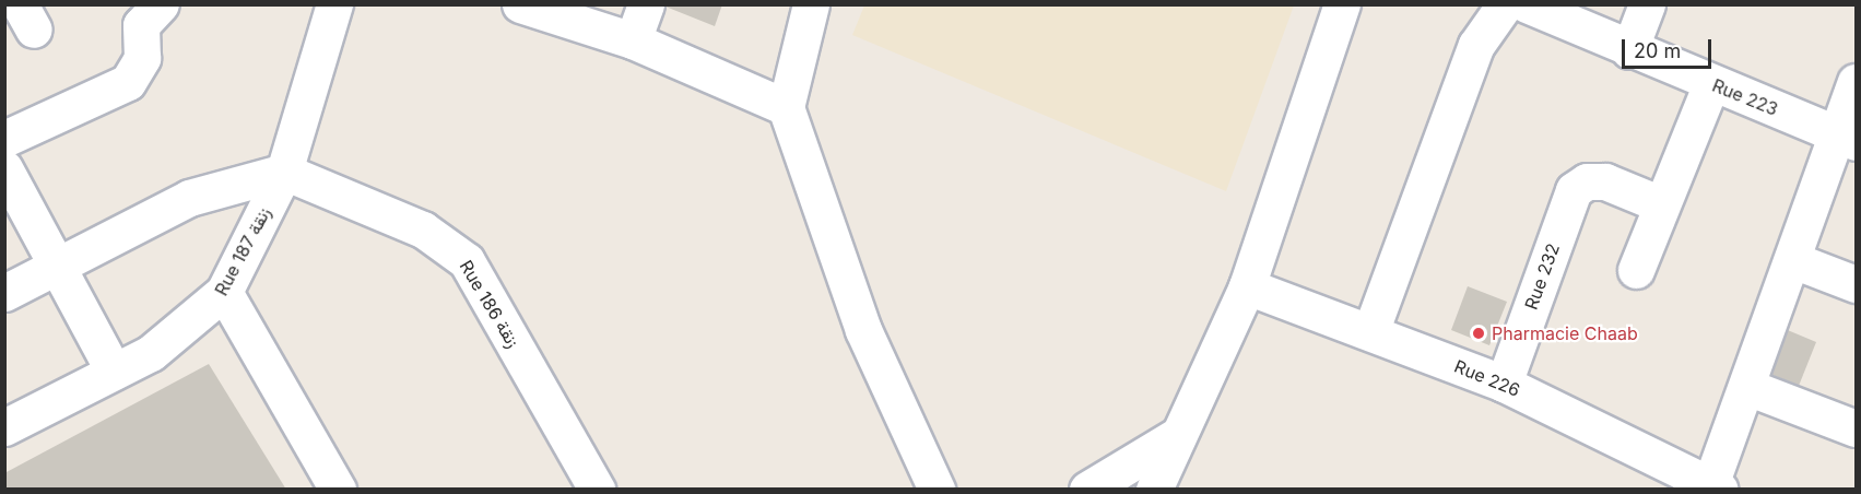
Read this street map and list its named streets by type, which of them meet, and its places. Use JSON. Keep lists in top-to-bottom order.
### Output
{
  "streets": {
    "street": [
      "Rue 223",
      "Rue 187 زنقة",
      "Rue 232",
      "Rue 186 زنقة",
      "Rue 226"
    ]
  },
  "crossings": [
    ["Rue 187 زنقة", "Rue 186 زنقة"],
    ["Rue 232", "Rue 226"]
  ],
  "places": ["Pharmacie Chaab"],
  "scale_bar": "20 m"
}
